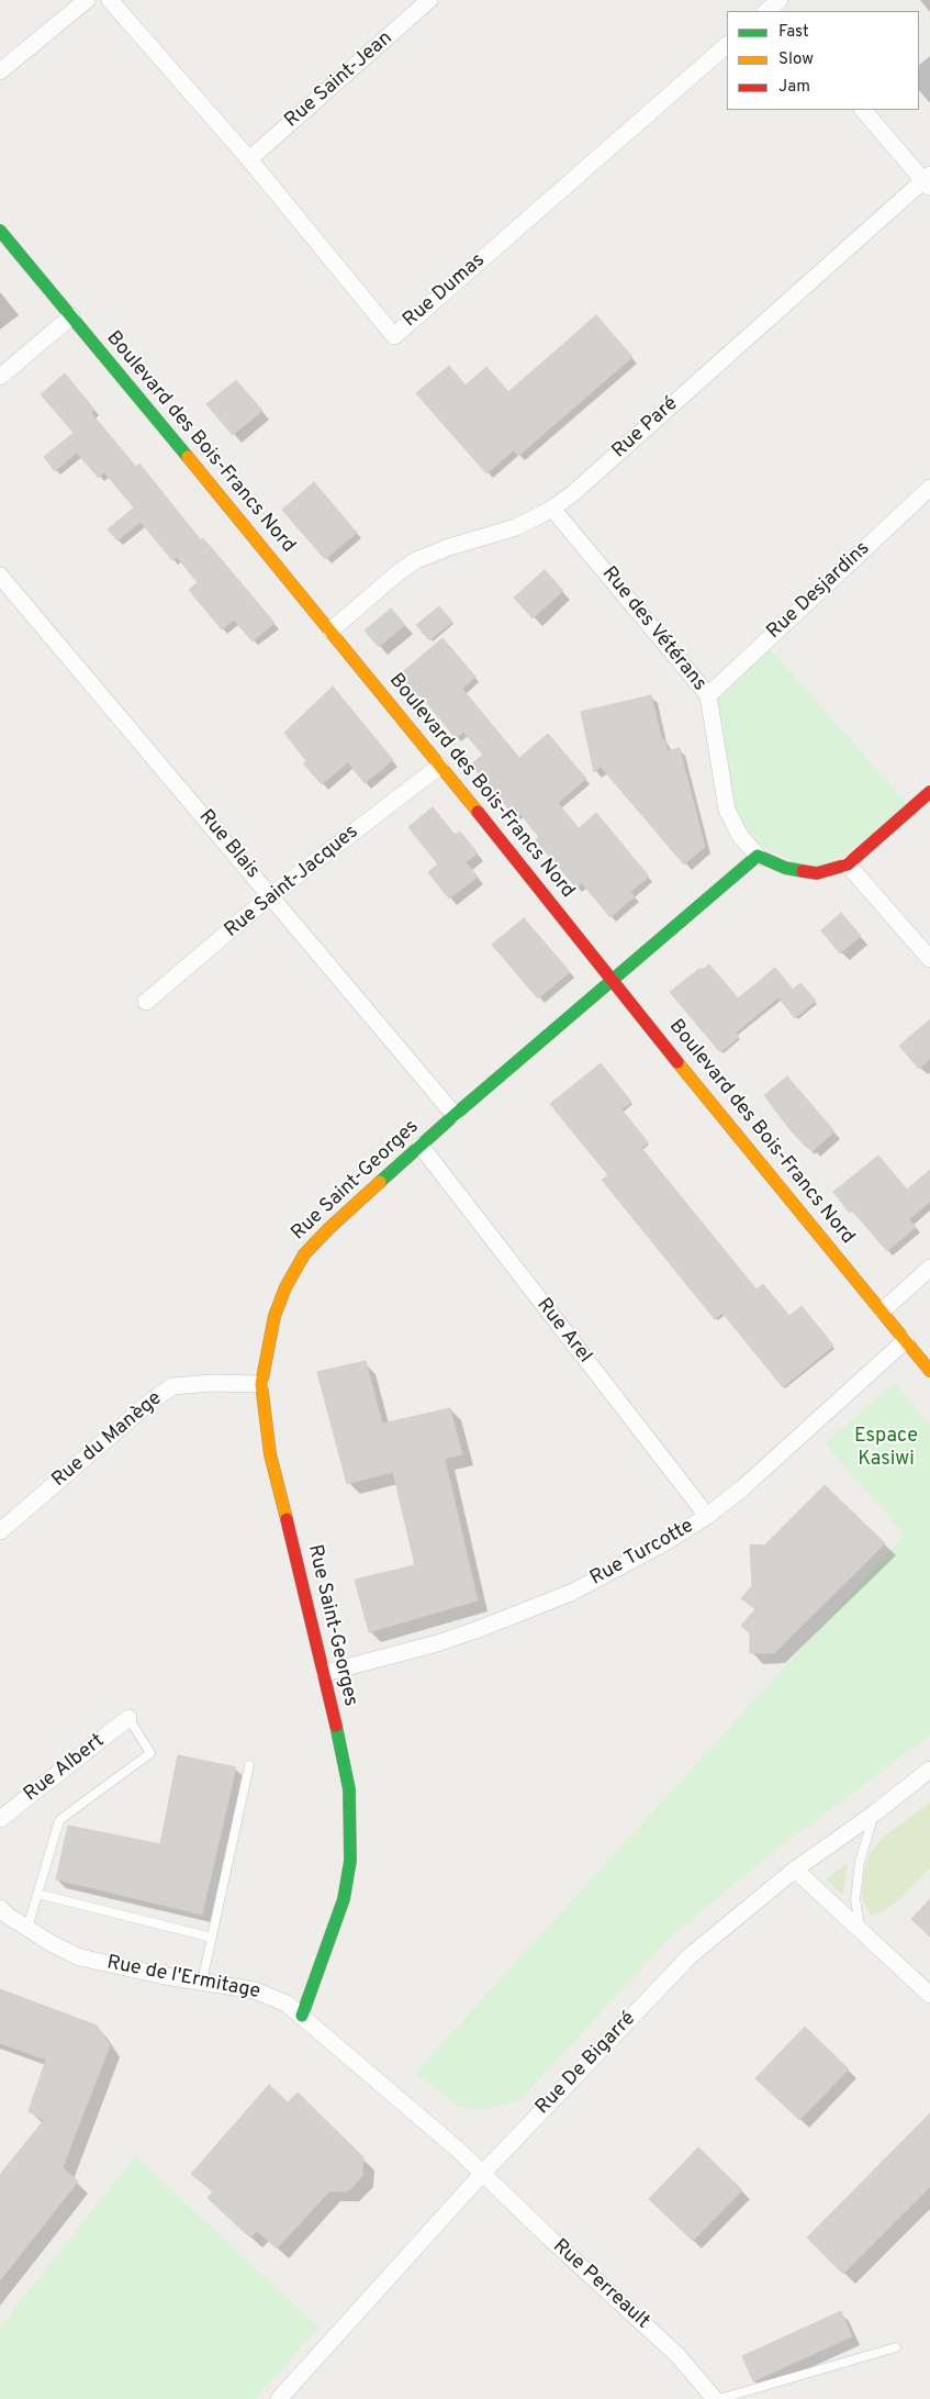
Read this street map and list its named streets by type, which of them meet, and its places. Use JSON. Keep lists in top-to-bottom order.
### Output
{
  "streets": {
    "street": [
      "Rue Saint-Jean",
      "Rue Dumas",
      "Rue Paré",
      "Boulevard des Bois-Francs Nord",
      "Rue Desjardins",
      "Rue des Vétérans",
      "Rue Blais",
      "Rue Saint-Jacques",
      "Rue Saint-Georges",
      "Rue Arel",
      "Rue du Manège",
      "Rue Turcotte",
      "Rue Albert",
      "Rue de l'Ermitage",
      "Rue De Bigarré",
      "Rue Perreault"
    ]
  },
  "crossings": [
    ["Rue Saint-Jean", "Rue Dumas"],
    ["Rue Paré", "Boulevard des Bois-Francs Nord"],
    ["Rue Paré", "Rue des Vétérans"],
    ["Boulevard des Bois-Francs Nord", "Rue Saint-Jacques"],
    ["Boulevard des Bois-Francs Nord", "Rue Saint-Georges"],
    ["Boulevard des Bois-Francs Nord", "Rue Turcotte"],
    ["Rue Desjardins", "Rue des Vétérans"],
    ["Rue des Vétérans", "Rue Saint-Georges"],
    ["Rue Blais", "Rue Saint-Jacques"],
    ["Rue Blais", "Rue Saint-Georges"],
    ["Rue Saint-Georges", "Rue Arel"],
    ["Rue Saint-Georges", "Rue du Manège"],
    ["Rue Saint-Georges", "Rue Turcotte"],
    ["Rue Saint-Georges", "Rue de l'Ermitage"],
    ["Rue Arel", "Rue Turcotte"],
    ["Rue de l'Ermitage", "Rue De Bigarré"],
    ["Rue de l'Ermitage", "Rue Perreault"],
    ["Rue De Bigarré", "Rue Perreault"]
  ],
  "parks": ["Espace Kasiwi"],
  "legend": ["Fast", "Slow", "Jam"]
}
